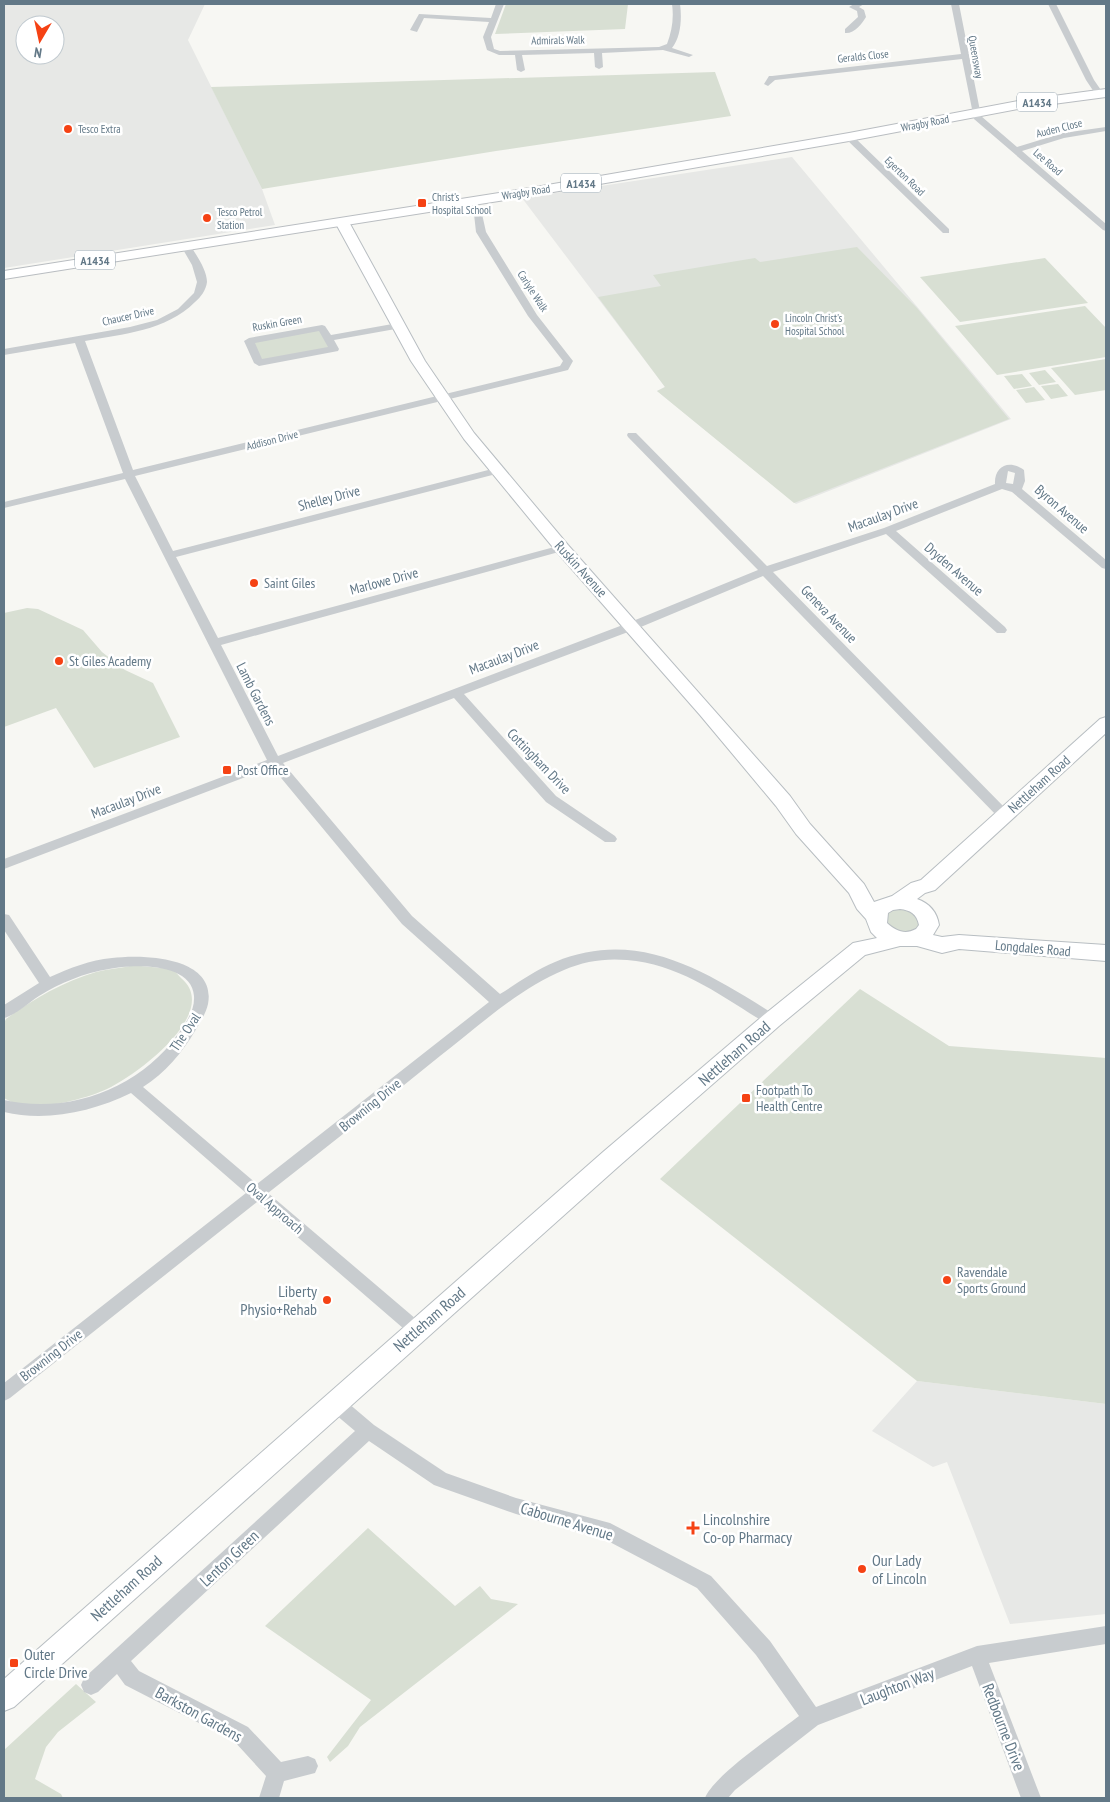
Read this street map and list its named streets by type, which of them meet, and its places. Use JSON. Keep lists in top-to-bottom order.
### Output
{
  "streets": {
    "main road": [
      "A1434",
      "Wragby Road",
      "Ruskin Avenue",
      "Nettleham Road",
      "Longdales Road"
    ],
    "street": [
      "Admirals Walk",
      "Geralds Close",
      "Queensway",
      "Auden Close",
      "Lee Road",
      "Egerton Road",
      "Carlyle Walk",
      "Chaucer Drive",
      "Ruskin Green",
      "Addison Drive",
      "Shelley Drive",
      "Byron Avenue",
      "Macaulay Drive",
      "Dryden Avenue",
      "Marlowe Drive",
      "Geneva Avenue",
      "Lamb Gardens",
      "Cottingham Drive",
      "The Oval",
      "Browning Drive",
      "Oval Approach",
      "Cabourne Avenue",
      "Lenton Green",
      "Laughton Way",
      "Barkston Gardens",
      "Redbourne Drive"
    ]
  },
  "crossings": [
    ["Geralds Close", "Queensway"],
    ["Queensway", "Wragby Road"],
    ["Queensway", "Lee Road"],
    ["Wragby Road", "Lee Road"],
    ["Wragby Road", "Egerton Road"],
    ["Wragby Road", "Carlyle Walk"],
    ["Wragby Road", "Chaucer Drive"],
    ["Wragby Road", "Ruskin Avenue"],
    ["Auden Close", "Lee Road"],
    ["Carlyle Walk", "Addison Drive"],
    ["Chaucer Drive", "Lamb Gardens"],
    ["Addison Drive", "Ruskin Avenue"],
    ["Addison Drive", "Lamb Gardens"],
    ["Shelley Drive", "Ruskin Avenue"],
    ["Shelley Drive", "Lamb Gardens"],
    ["Byron Avenue", "Macaulay Drive"],
    ["Macaulay Drive", "Ruskin Avenue"],
    ["Macaulay Drive", "Dryden Avenue"],
    ["Macaulay Drive", "Geneva Avenue"],
    ["Macaulay Drive", "Lamb Gardens"],
    ["Macaulay Drive", "Cottingham Drive"],
    ["Ruskin Avenue", "Marlowe Drive"],
    ["Ruskin Avenue", "Nettleham Road"],
    ["Ruskin Avenue", "Longdales Road"],
    ["Marlowe Drive", "Lamb Gardens"],
    ["Geneva Avenue", "Nettleham Road"],
    ["Lamb Gardens", "Browning Drive"],
    ["Nettleham Road", "Longdales Road"],
    ["Nettleham Road", "Browning Drive"],
    ["Nettleham Road", "Oval Approach"],
    ["Nettleham Road", "Cabourne Avenue"],
    ["The Oval", "Oval Approach"],
    ["Browning Drive", "Oval Approach"],
    ["Cabourne Avenue", "Lenton Green"],
    ["Cabourne Avenue", "Laughton Way"],
    ["Lenton Green", "Barkston Gardens"],
    ["Laughton Way", "Redbourne Drive"]
  ],
  "places": {
    "other": [
      "Tesco Extra",
      "Tesco Petrol Station",
      "Lincoln Christ's Hospital School",
      "Saint Giles",
      "St Giles Academy",
      "Ravendale Sports Ground",
      "Liberty Physio+Rehab",
      "Our Lady of Lincoln"
    ],
    "transit": [
      "Christ's Hospital School",
      "Post Office",
      "Footpath To Health Centre",
      "Outer Circle Drive"
    ],
    "health": ["Lincolnshire Co-op Pharmacy"]
  },
  "north": "bottom"
}
